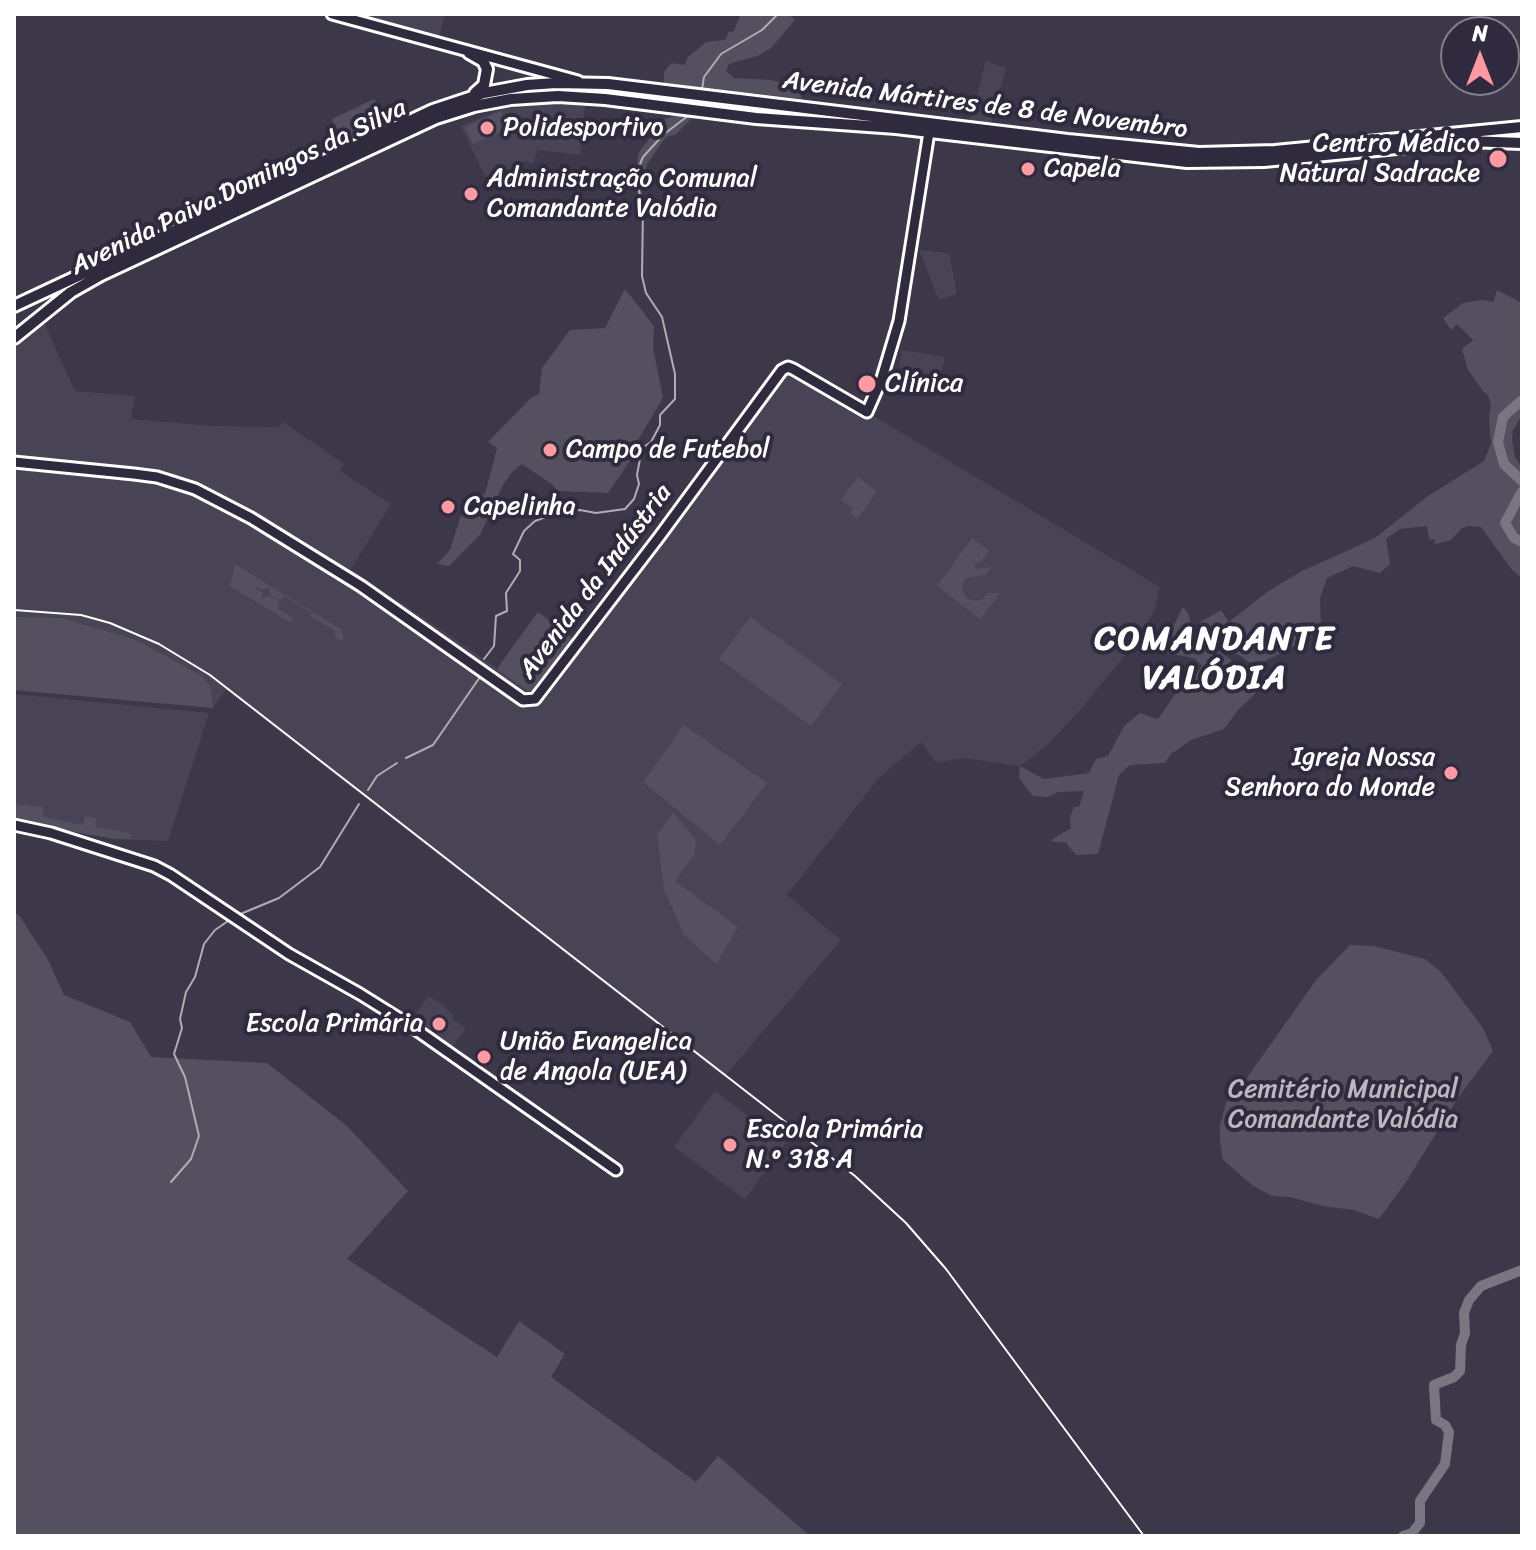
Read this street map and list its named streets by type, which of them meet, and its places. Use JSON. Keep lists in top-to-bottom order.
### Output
{
  "streets": {
    "main road": ["Avenida Mártires de 8 de Novembro", "Avenida Paiva Domingos da Silva"],
    "street": ["Avenida da Indústria"]
  },
  "crossings": [
    ["Avenida Mártires de 8 de Novembro", "Avenida Paiva Domingos da Silva"],
    ["Avenida Mártires de 8 de Novembro", "Avenida da Indústria"]
  ],
  "districts": ["COMANDANTE VALÓDIA"],
  "parks": ["Cemitério Municipal Comandante Valódia"],
  "places": [
    "Polidesportivo",
    "Centro Médico Natural Sadracke",
    "Capela",
    "Administração Comunal Comandante Valódia",
    "Clínica",
    "Campo de Futebol",
    "Capelinha",
    "Igreja Nossa Senhora do Monde",
    "Escola Primária",
    "União Evangelica de Angola (UEA)",
    "Escola Primária N.º 318 A"
  ],
  "north": "top"
}
